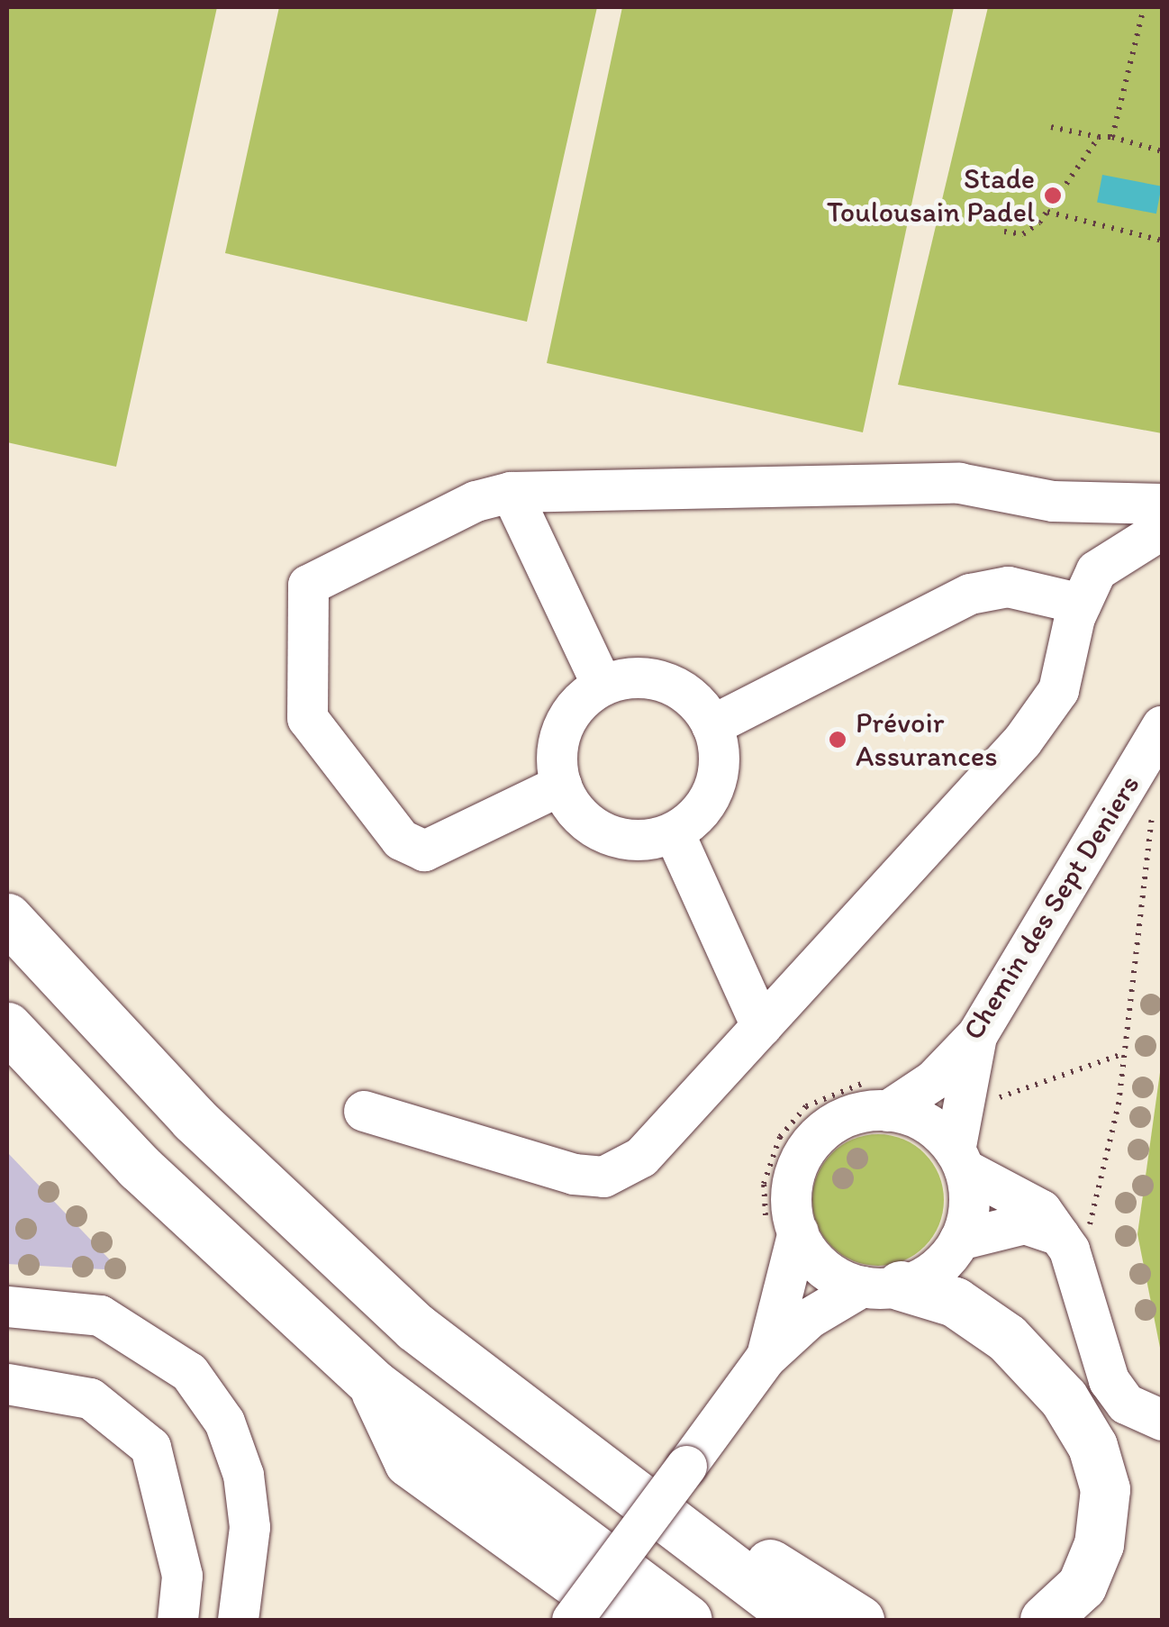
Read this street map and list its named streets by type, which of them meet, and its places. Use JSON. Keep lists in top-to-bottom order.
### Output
{
  "streets": {
    "street": ["Chemin des Sept Deniers"]
  },
  "places": ["Stade Toulousain Padel", "Prévoir Assurances"]
}
